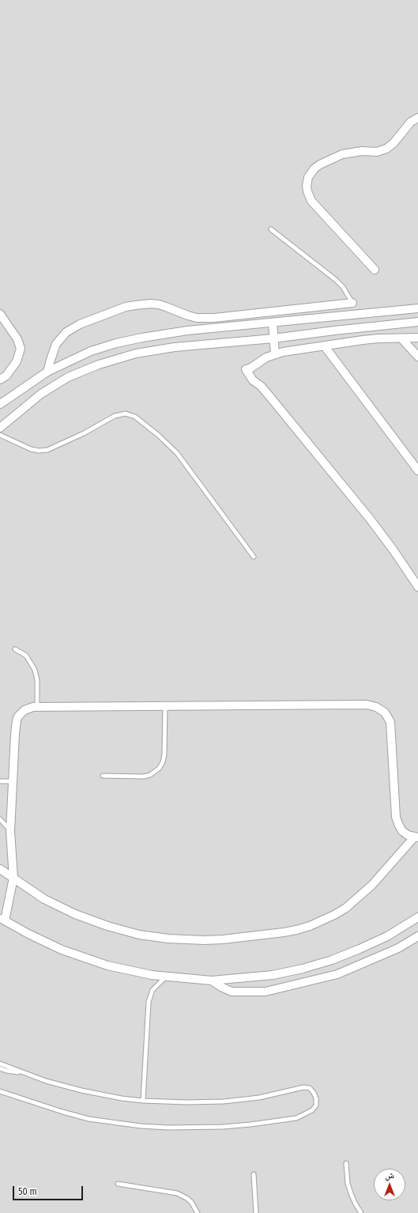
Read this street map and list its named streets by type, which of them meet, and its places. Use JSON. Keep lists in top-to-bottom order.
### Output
{
  "scale_bar": "50 m",
  "north": "top"
}
